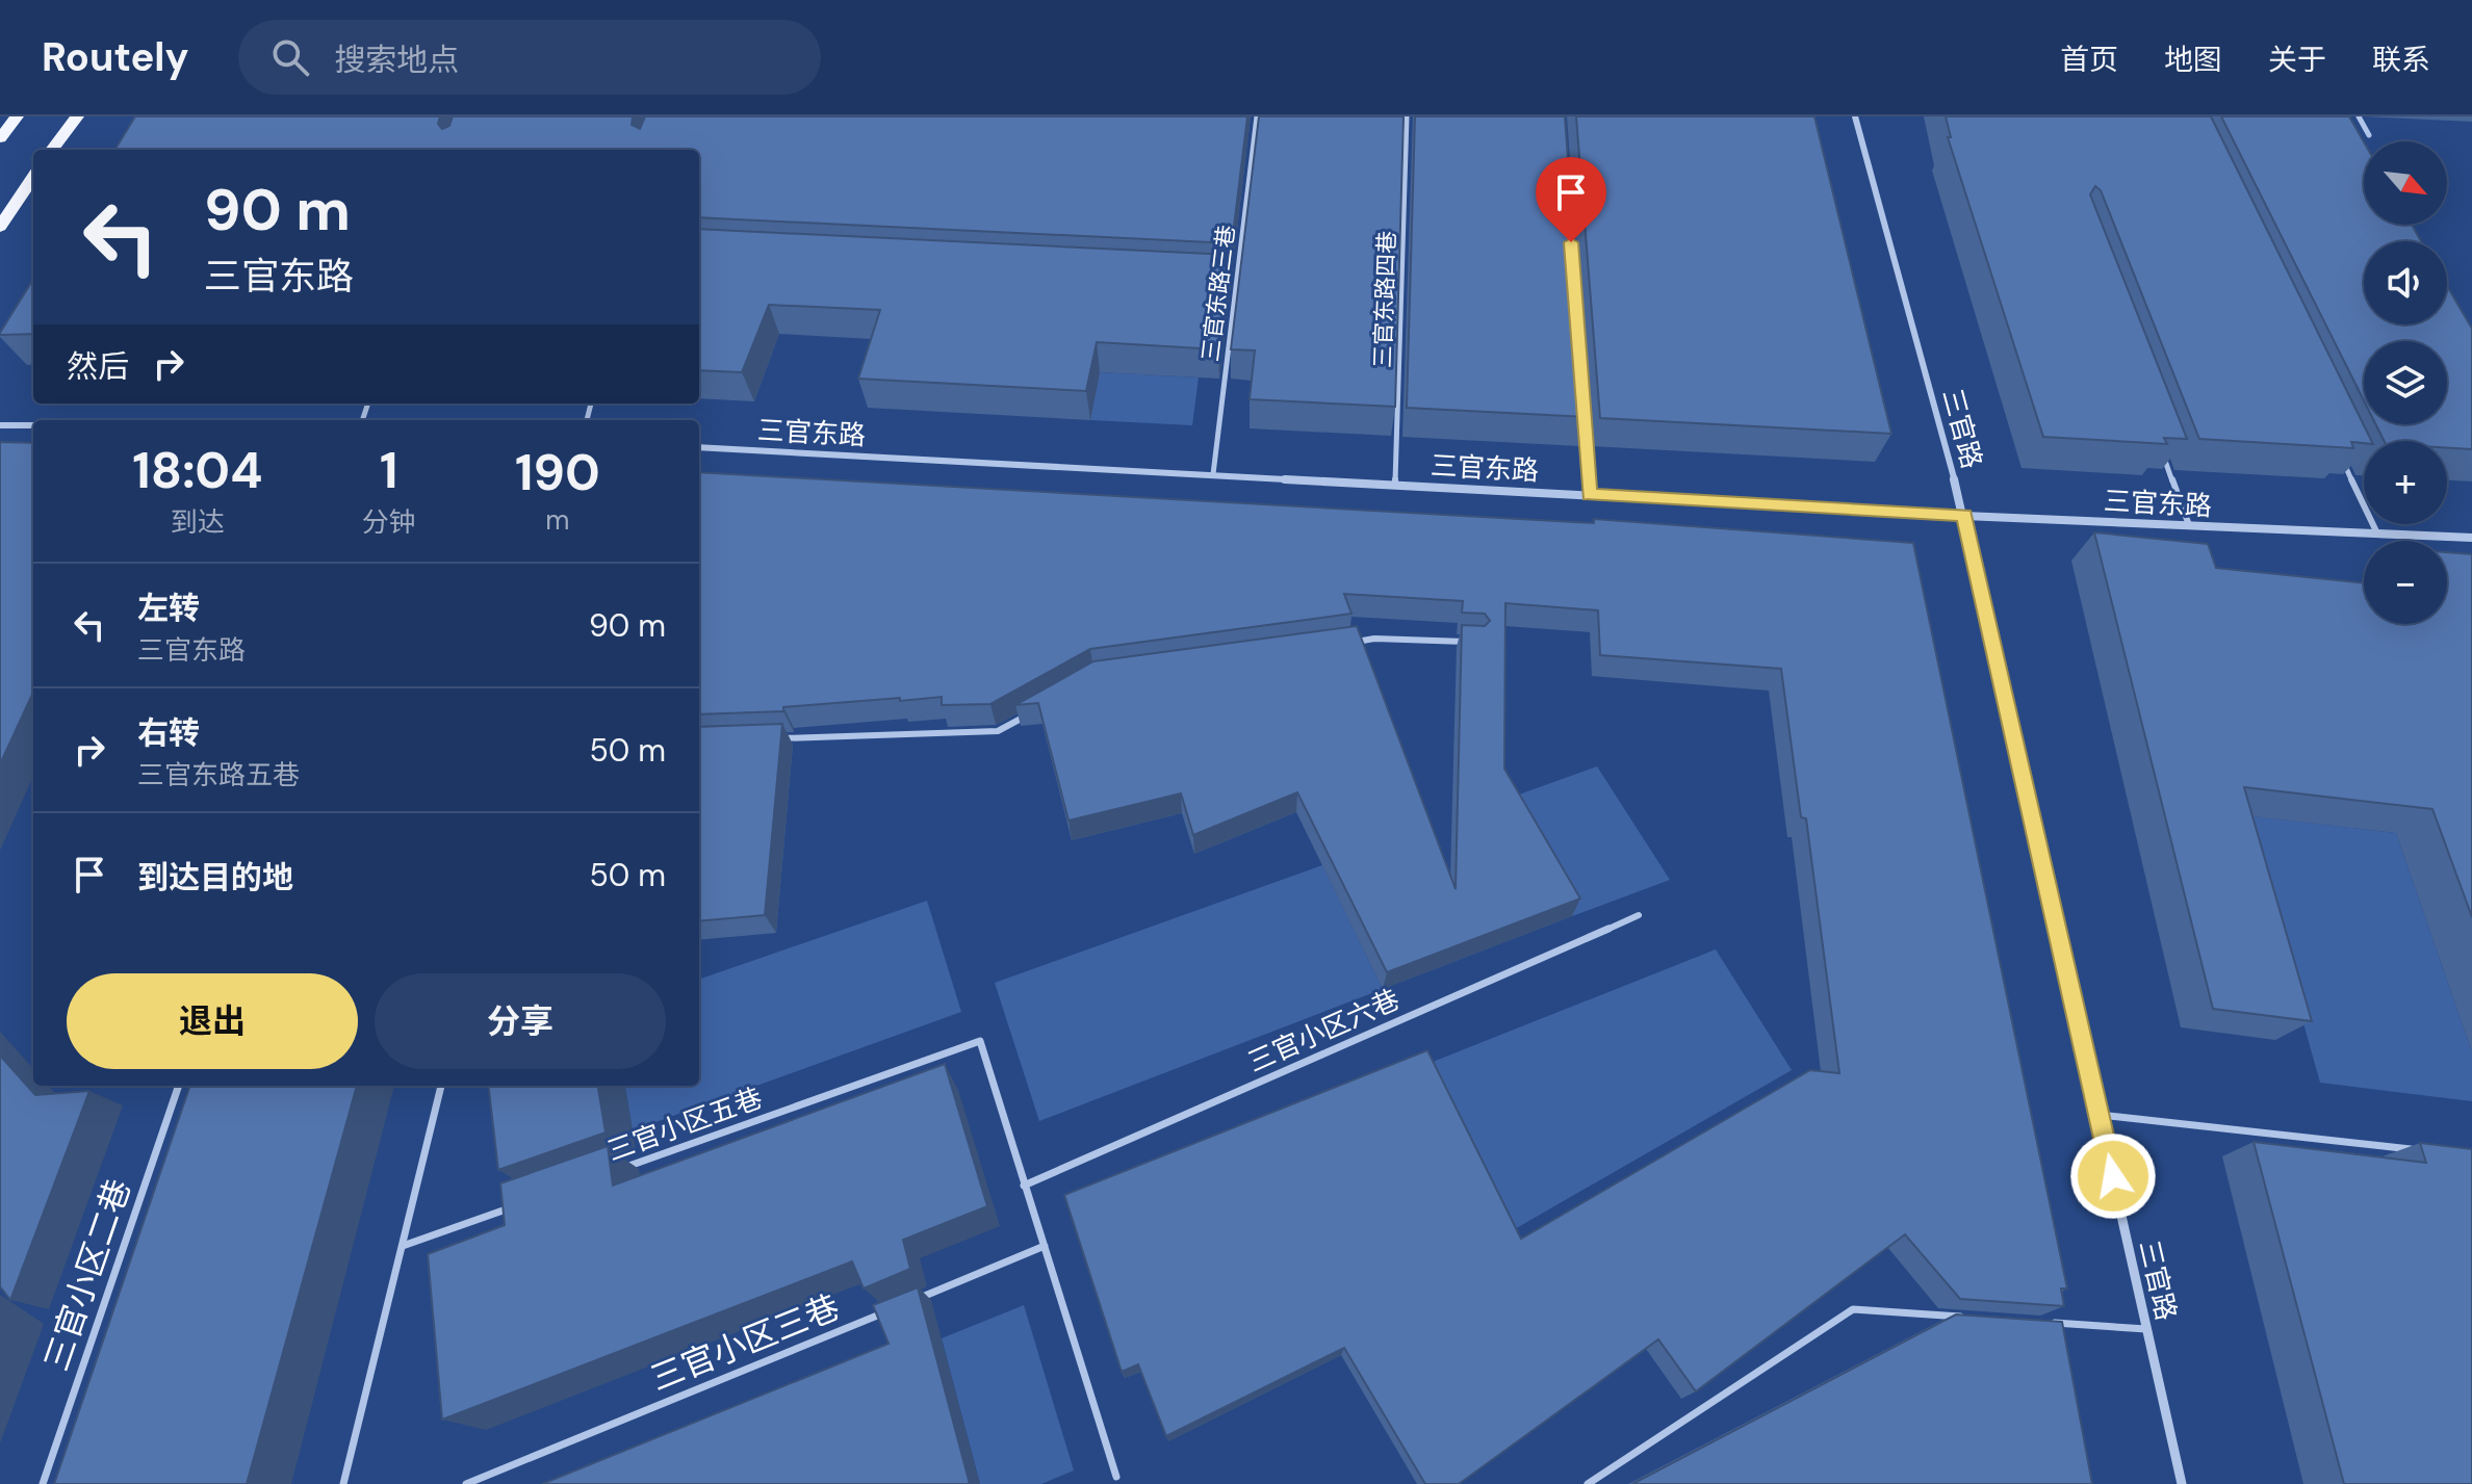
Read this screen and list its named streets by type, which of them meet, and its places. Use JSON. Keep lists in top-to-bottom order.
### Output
{
  "streets": {
    "street": ["三官路", "三官东路"],
    "lane": [
      "三官东路三巷",
      "三官东路四巷",
      "三官小区六巷",
      "三官小区五巷",
      "三官小区二巷",
      "三官小区三巷"
    ]
  },
  "crossings": [
    ["三官东路三巷", "三官东路"],
    ["三官东路四巷", "三官东路"],
    ["三官路", "三官东路"],
    ["三官小区六巷", "三官小区五巷"]
  ],
  "north": "bottom right",
  "page": {
    "header": "Routely",
    "search": "搜索地点",
    "nav": [
      "首页",
      "地图",
      "关于",
      "联系"
    ],
    "map_buttons": ["+", "−"],
    "turn": ["90 m", "三官东路"],
    "then": "然后",
    "eta": [
      "18:04",
      "到达",
      "1",
      "分钟",
      "190",
      "m"
    ],
    "list": [
      {
        "name": "左转",
        "note": "三官东路",
        "value": "90 m"
      },
      {
        "name": "右转",
        "note": "三官东路五巷",
        "value": "50 m"
      },
      {
        "name": "到达目的地",
        "value": "50 m"
      }
    ],
    "buttons": ["退出", "分享"]
  }
}
